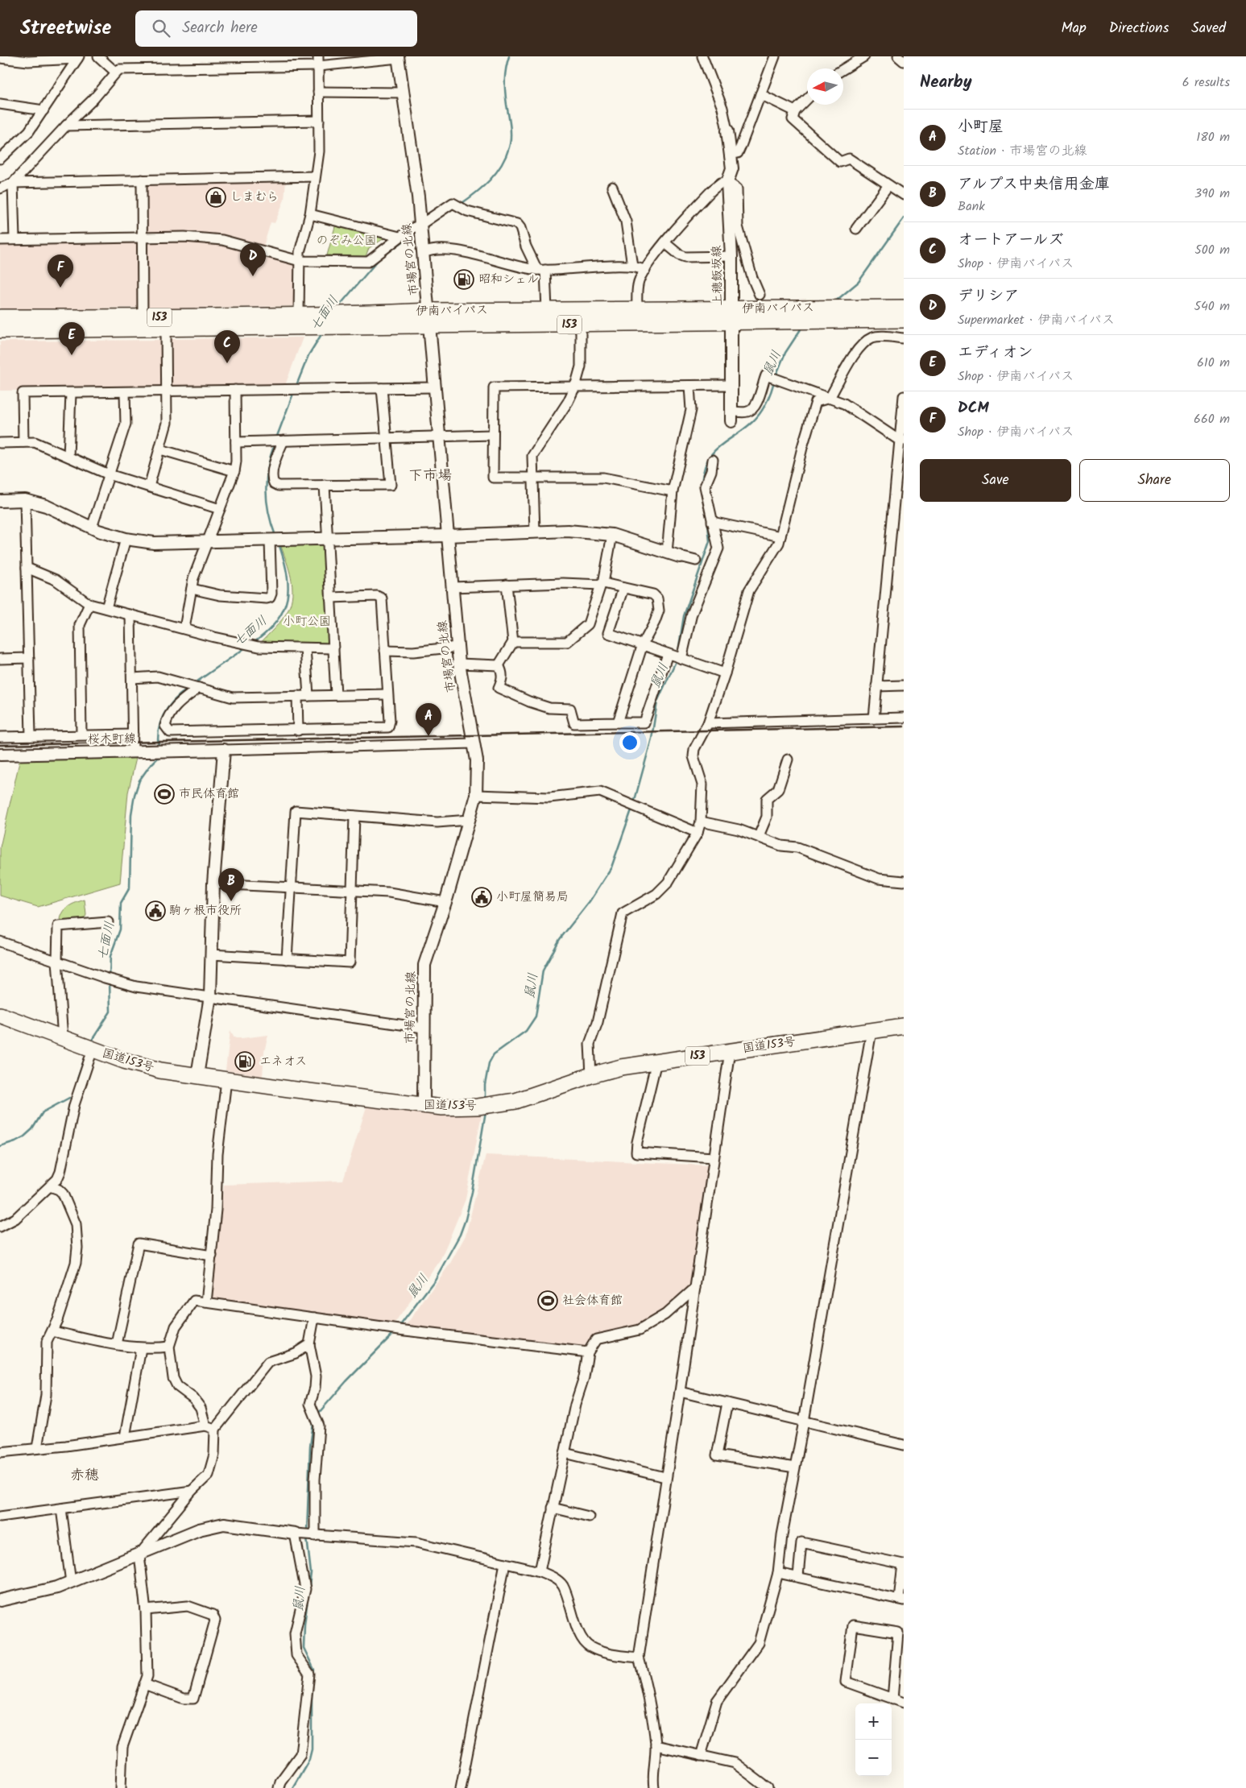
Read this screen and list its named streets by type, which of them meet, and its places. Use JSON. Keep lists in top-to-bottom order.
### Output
{
  "streets": {
    "highway": ["伊南バイパス", "153", "国道153号"],
    "street": ["市場宮の北線", "上穂飯坂線", "桜木町線"]
  },
  "crossings": [
    ["市場宮の北線", "伊南バイパス"],
    ["市場宮の北線", "国道153号"],
    ["上穂飯坂線", "伊南バイパス"]
  ],
  "districts": ["下市場", "赤穂"],
  "water": ["七面川", "鼠川"],
  "parks": ["のぞみ公園", "小町公園"],
  "places": {
    "shop": ["しまむら"],
    "fuel station": ["昭和シェル", "エネオス"],
    "sports": ["市民体育館", "社会体育館"],
    "public building": ["小町屋簡易局", "駒ヶ根市役所"]
  },
  "north": "left",
  "page": {
    "header": "Streetwise",
    "search": "Search here",
    "nav": ["Map", "Directions", "Saved"],
    "heading": ["Nearby", "6 results"],
    "list": [
      {
        "mark": "A",
        "name": "小町屋",
        "note": "Station · 市場宮の北線",
        "value": "180 m"
      },
      {
        "mark": "B",
        "name": "アルプス中央信用金庫",
        "note": "Bank",
        "value": "390 m"
      },
      {
        "mark": "C",
        "name": "オートアールズ",
        "note": "Shop · 伊南バイパス",
        "value": "500 m"
      },
      {
        "mark": "D",
        "name": "デリシア",
        "note": "Supermarket · 伊南バイパス",
        "value": "540 m"
      },
      {
        "mark": "E",
        "name": "エディオン",
        "note": "Shop · 伊南バイパス",
        "value": "610 m"
      },
      {
        "mark": "F",
        "name": "DCM",
        "note": "Shop · 伊南バイパス",
        "value": "660 m"
      }
    ],
    "pins": [
      "D",
      "F",
      "E",
      "C",
      "A",
      "B"
    ],
    "buttons": ["Save", "Share"],
    "map_buttons": ["+", "−"]
  }
}
